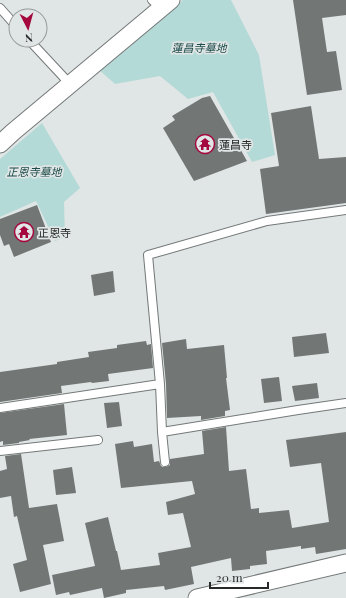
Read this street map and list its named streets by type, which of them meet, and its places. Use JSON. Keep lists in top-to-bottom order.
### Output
{
  "parks": ["蓮昌寺墓地", "正恩寺墓地"],
  "places": {
    "temple": ["蓮昌寺", "正恩寺"]
  },
  "scale_bar": "20 m",
  "north": "bottom"
}
